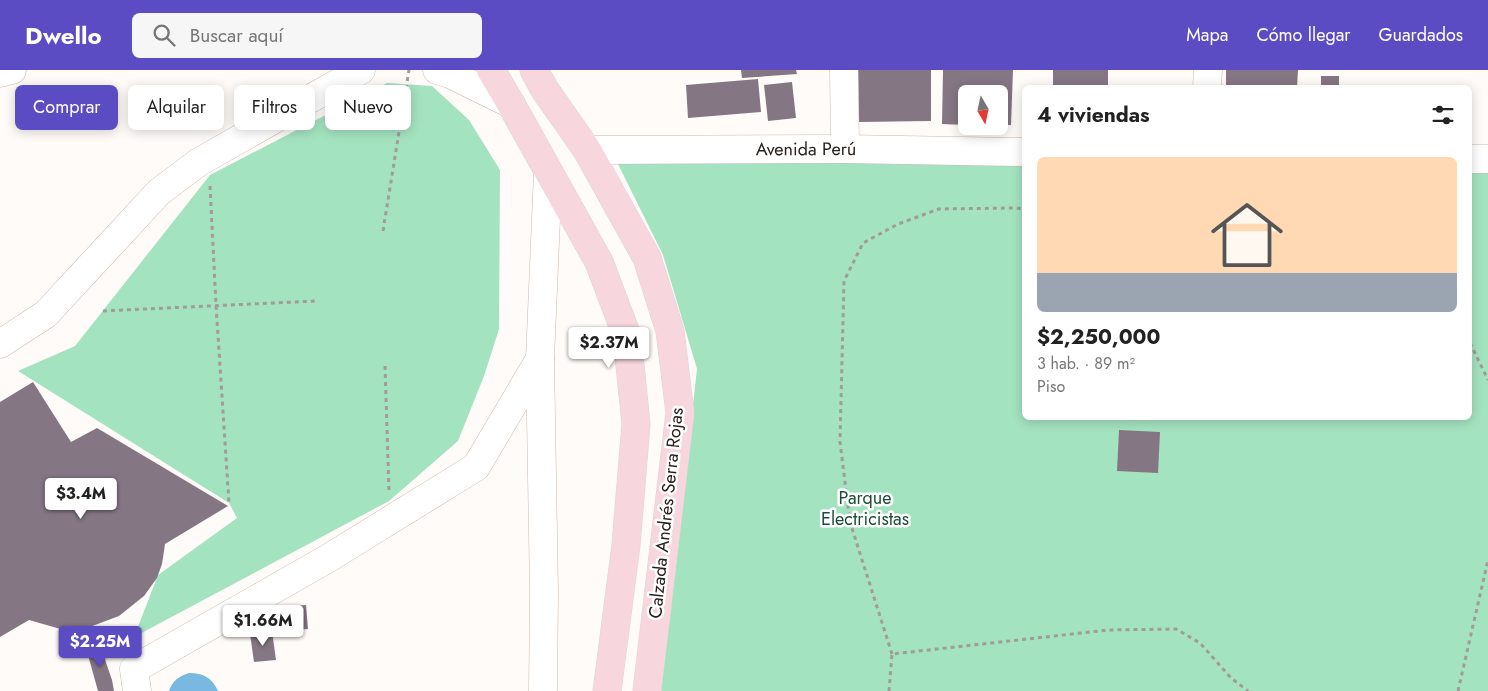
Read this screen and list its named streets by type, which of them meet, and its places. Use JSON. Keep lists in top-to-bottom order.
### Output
{
  "streets": {
    "main road": ["Calzada Andrés Serra Rojas"],
    "street": ["Avenida Perú"]
  },
  "crossings": [
    ["Avenida Perú", "Calzada Andrés Serra Rojas"]
  ],
  "parks": ["Parque Electricistas"],
  "north": "bottom",
  "page": {
    "header": "Dwello",
    "search": "Buscar aquí",
    "nav": ["Mapa", "Cómo llegar", "Guardados"],
    "chip": [
      "Comprar",
      "Alquilar",
      "Filtros",
      "Nuevo"
    ],
    "heading": "4 viviendas",
    "list": [
      {
        "name": "$2,250,000",
        "note": "3 hab. · 89 m² · Piso"
      }
    ],
    "price": [
      "$2.37M",
      "$3.4M",
      "$1.66M",
      "$2.25M"
    ]
  }
}
